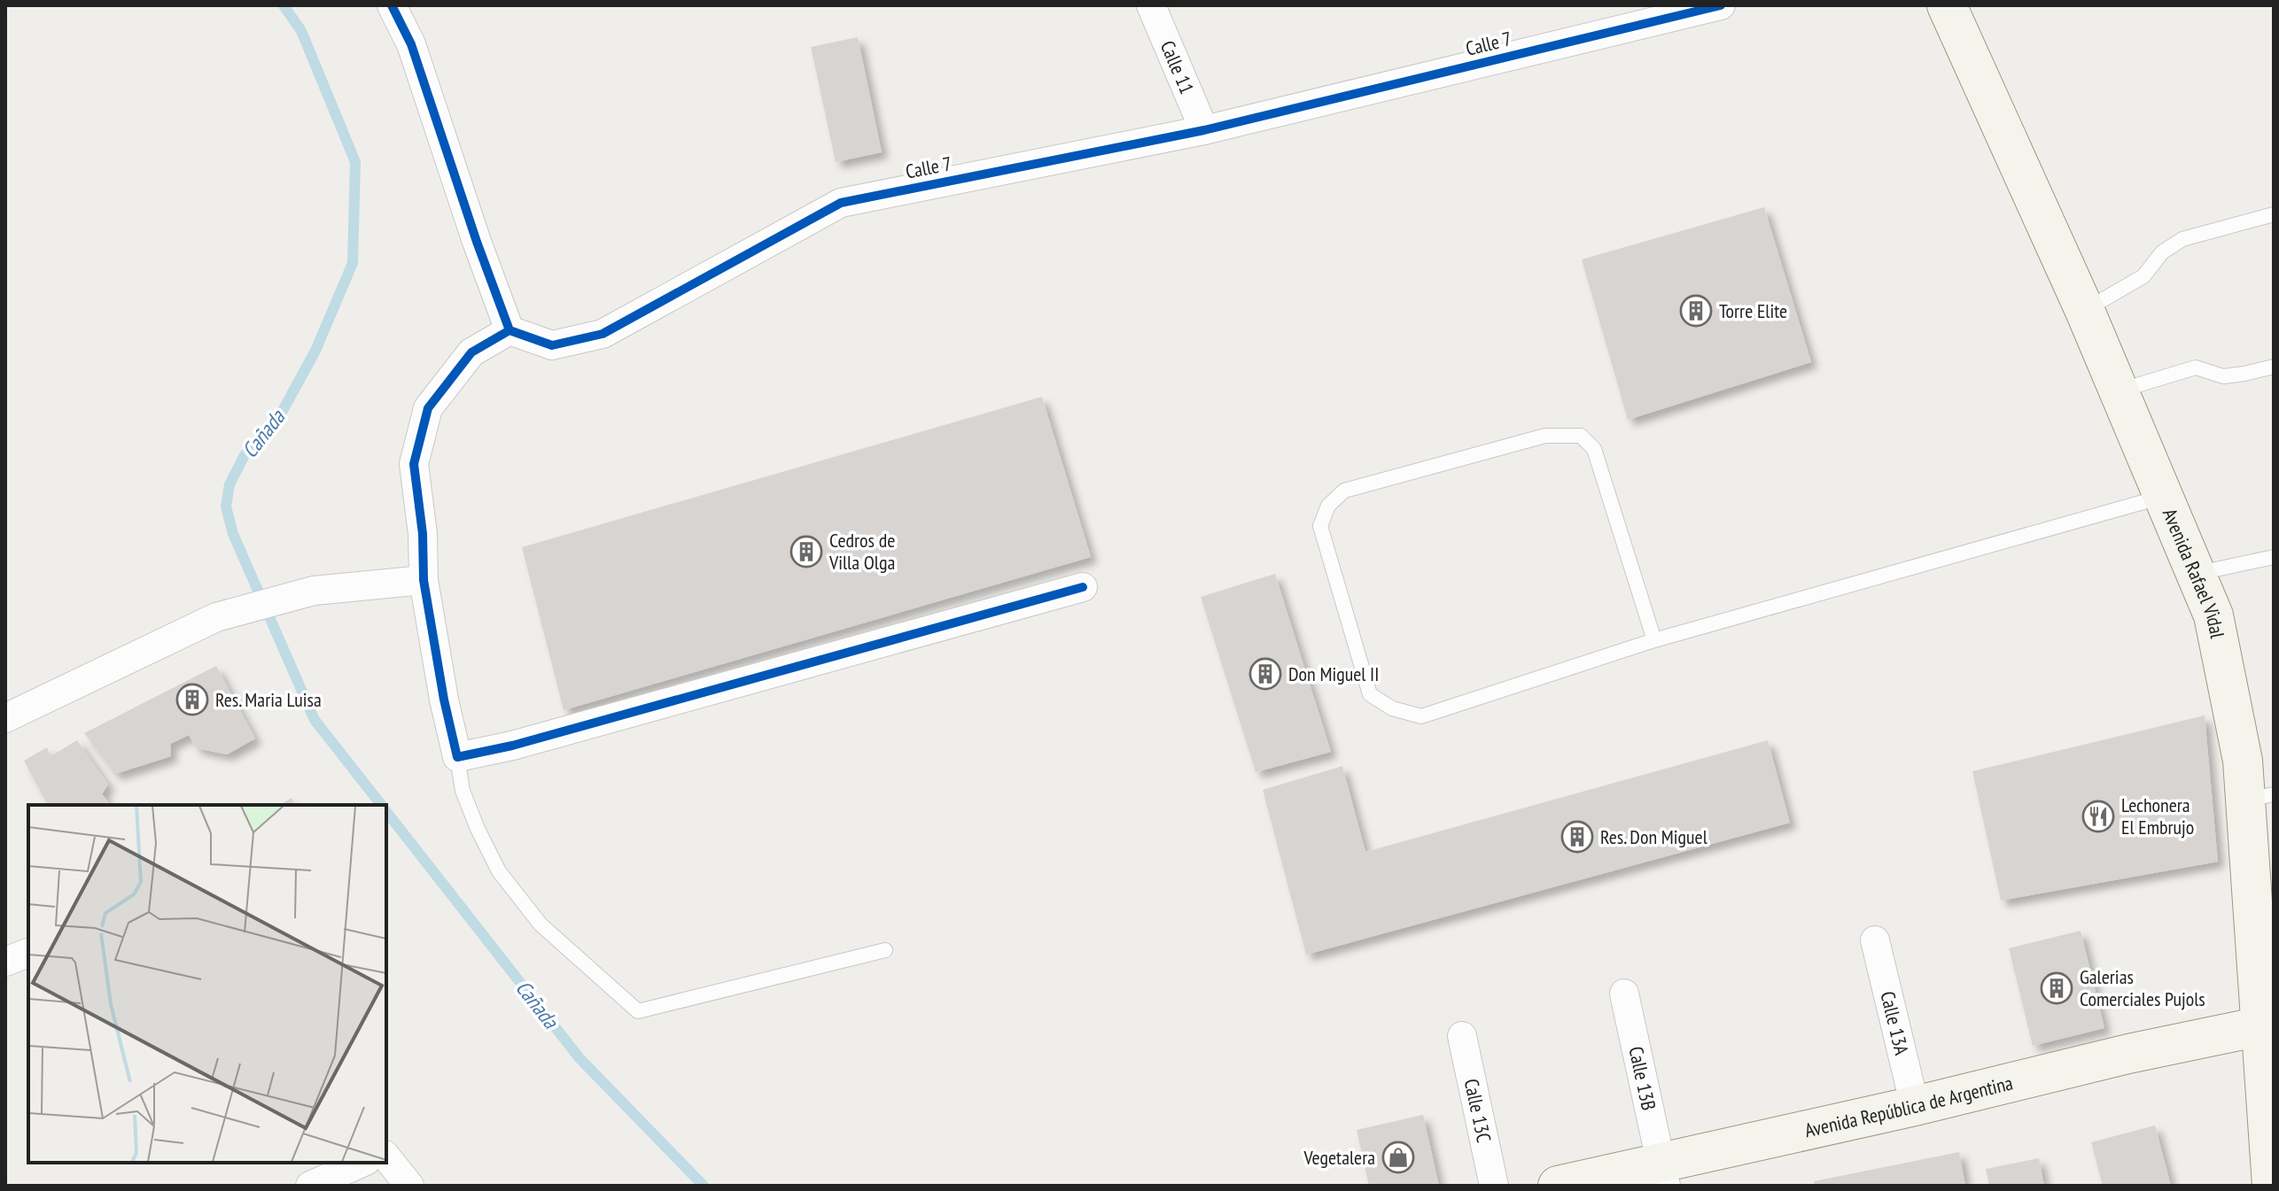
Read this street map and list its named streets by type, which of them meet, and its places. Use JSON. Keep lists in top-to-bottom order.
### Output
{
  "streets": {
    "main road": ["Avenida Rafael Vidal", "Avenida República de Argentina"],
    "street": [
      "Calle 7",
      "Calle 11",
      "Calle 13A",
      "Calle 13B",
      "Calle 13C"
    ]
  },
  "crossings": [
    ["Calle 7", "Calle 11"],
    ["Avenida Rafael Vidal", "Avenida República de Argentina"],
    ["Calle 13A", "Avenida República de Argentina"],
    ["Calle 13B", "Avenida República de Argentina"]
  ],
  "water": ["Cañada"],
  "places": {
    "building": [
      "Torre Elite",
      "Cedros de Villa Olga",
      "Don Miguel II",
      "Res. Maria Luisa",
      "Res. Don Miguel",
      "Galerias Comerciales Pujols"
    ],
    "restaurant": ["Lechonera El Embrujo"],
    "shop": ["Vegetalera"]
  }
}
